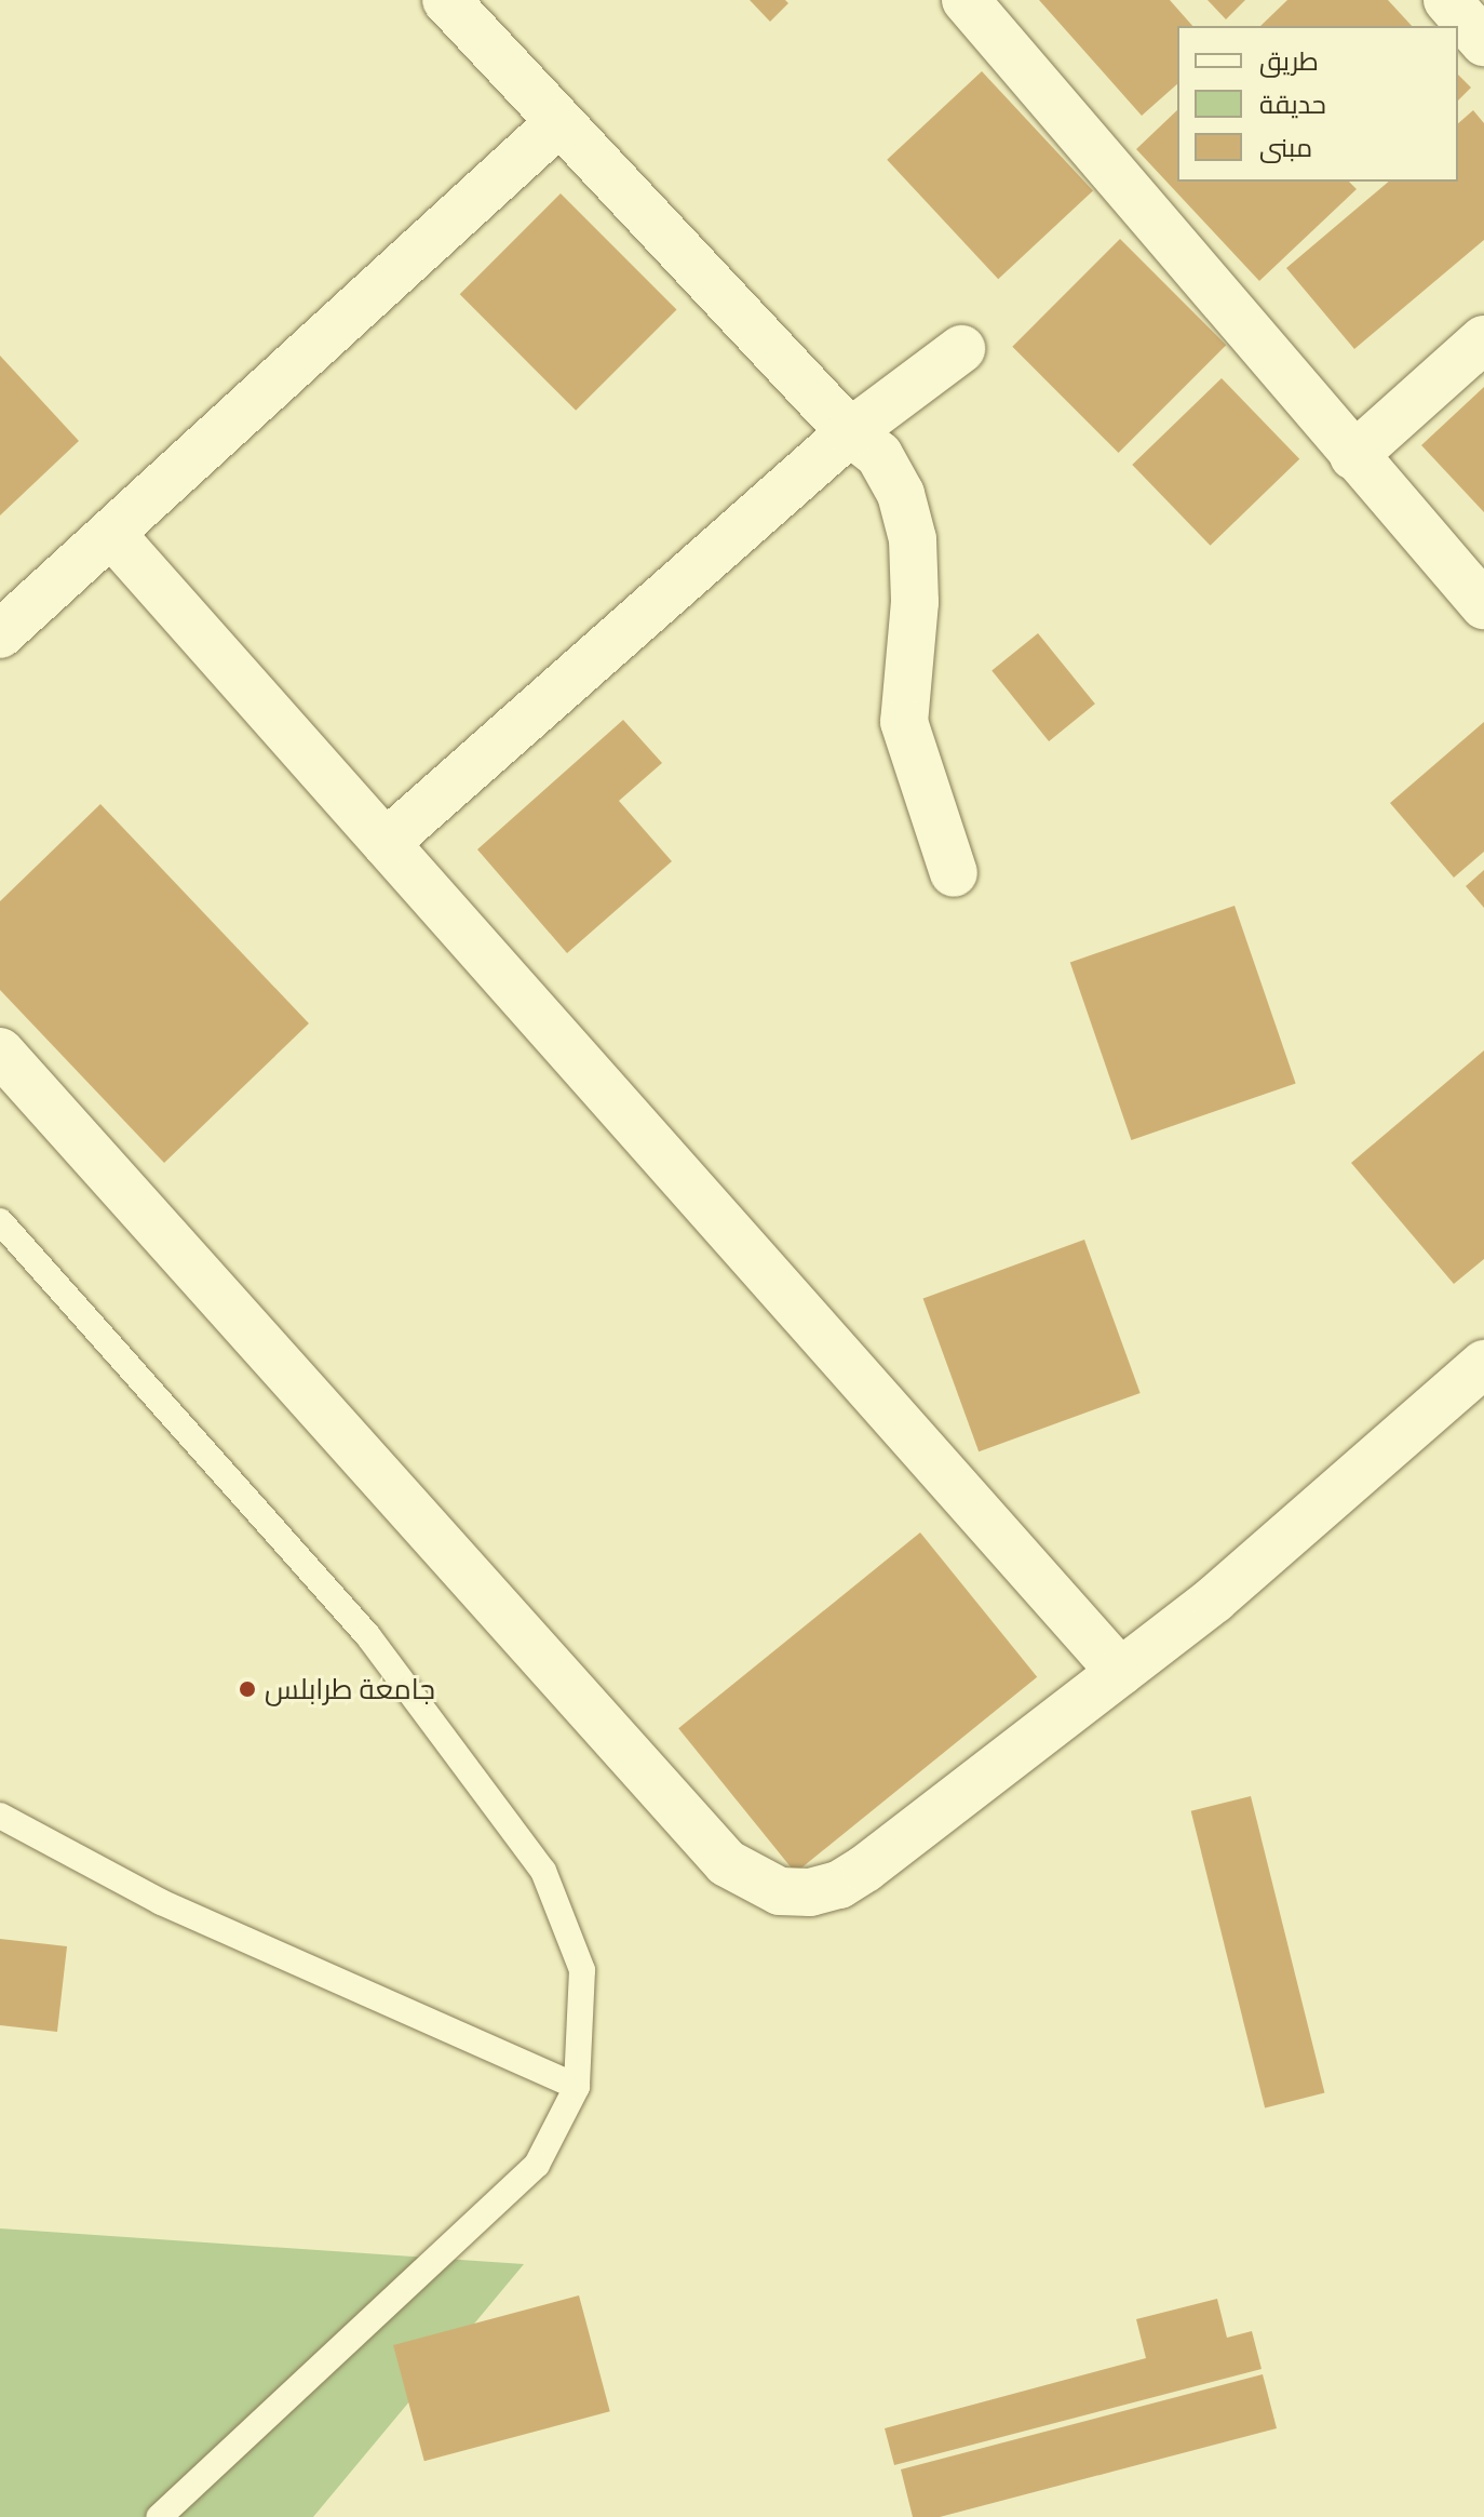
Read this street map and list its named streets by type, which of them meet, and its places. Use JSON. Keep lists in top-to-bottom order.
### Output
{
  "places": ["جامعة طرابلس"],
  "legend": ["طريق", "حديقة", "مبنى"]
}
